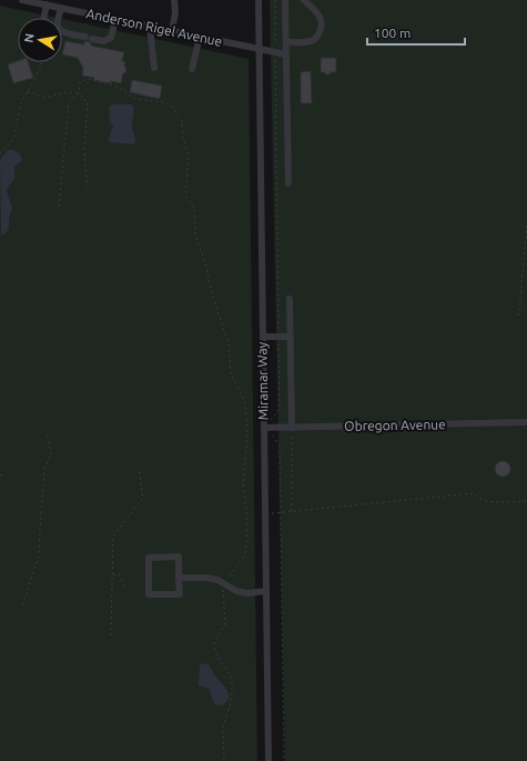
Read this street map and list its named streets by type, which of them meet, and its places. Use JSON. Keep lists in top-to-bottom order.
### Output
{
  "streets": {
    "street": ["Anderson Rigel Avenue", "Miramar Way", "Obregon Avenue"]
  },
  "crossings": [
    ["Anderson Rigel Avenue", "Miramar Way"],
    ["Miramar Way", "Obregon Avenue"]
  ],
  "scale_bar": "100 m",
  "north": "left"
}
